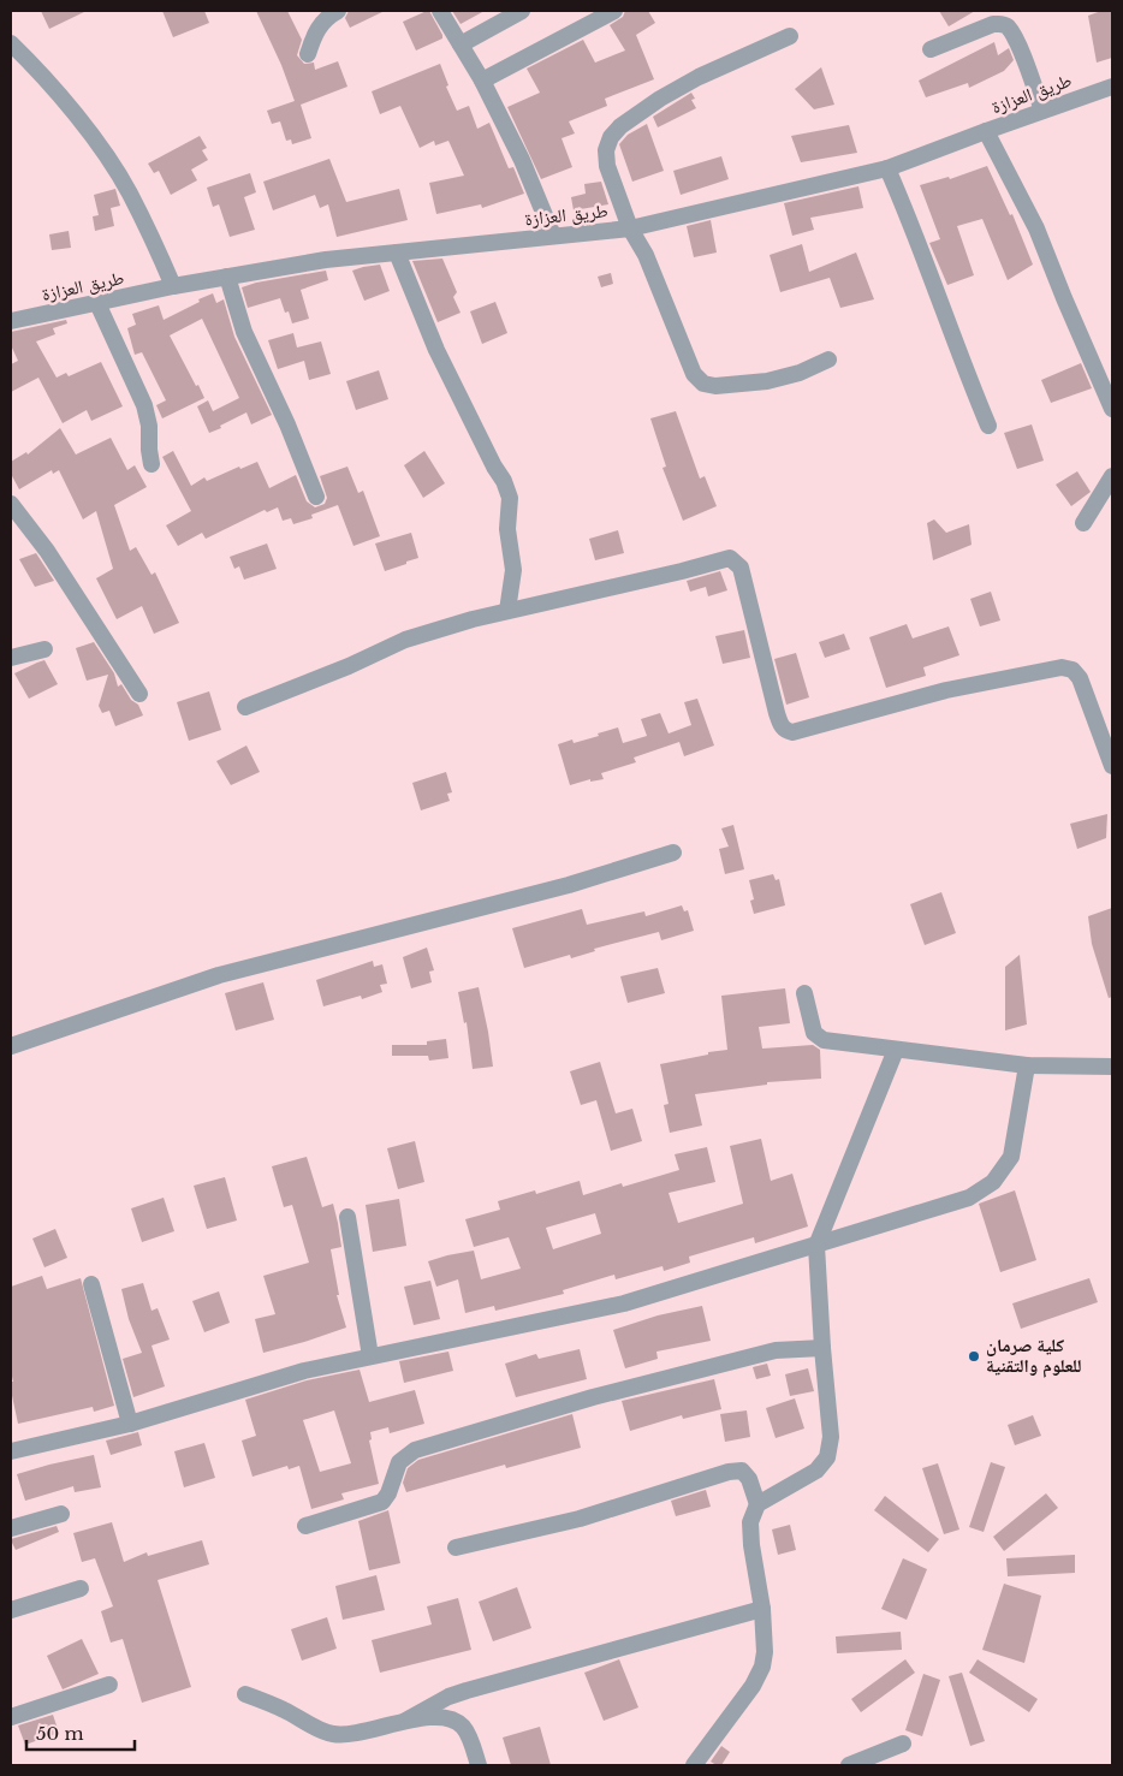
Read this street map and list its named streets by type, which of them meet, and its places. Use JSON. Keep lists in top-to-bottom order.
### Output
{
  "streets": {
    "street": ["طريق العزازة"]
  },
  "places": ["كلية صرمان للعلوم والتقنية"],
  "scale_bar": "50 m"
}
